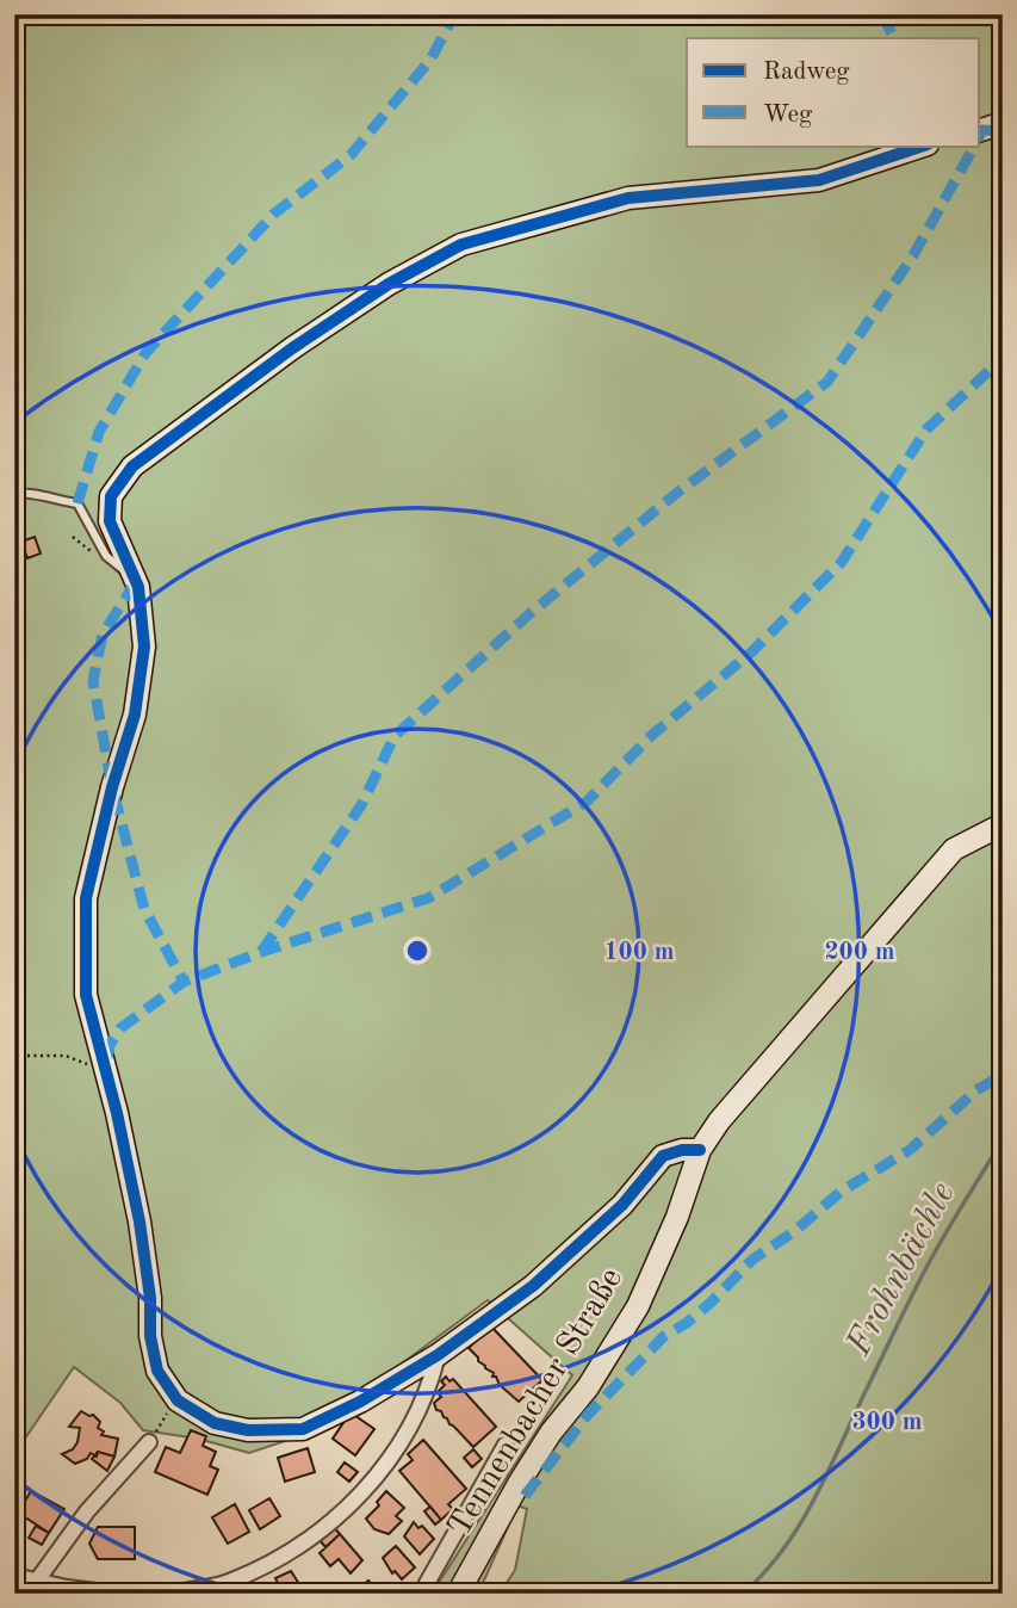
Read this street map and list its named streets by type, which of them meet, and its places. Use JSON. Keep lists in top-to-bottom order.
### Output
{
  "streets": {
    "street": ["Tennenbacher Straße"]
  },
  "water": ["Frohnbächle"],
  "legend": ["Radweg", "Weg"],
  "rings": ["100 m", "200 m", "300 m"]
}
